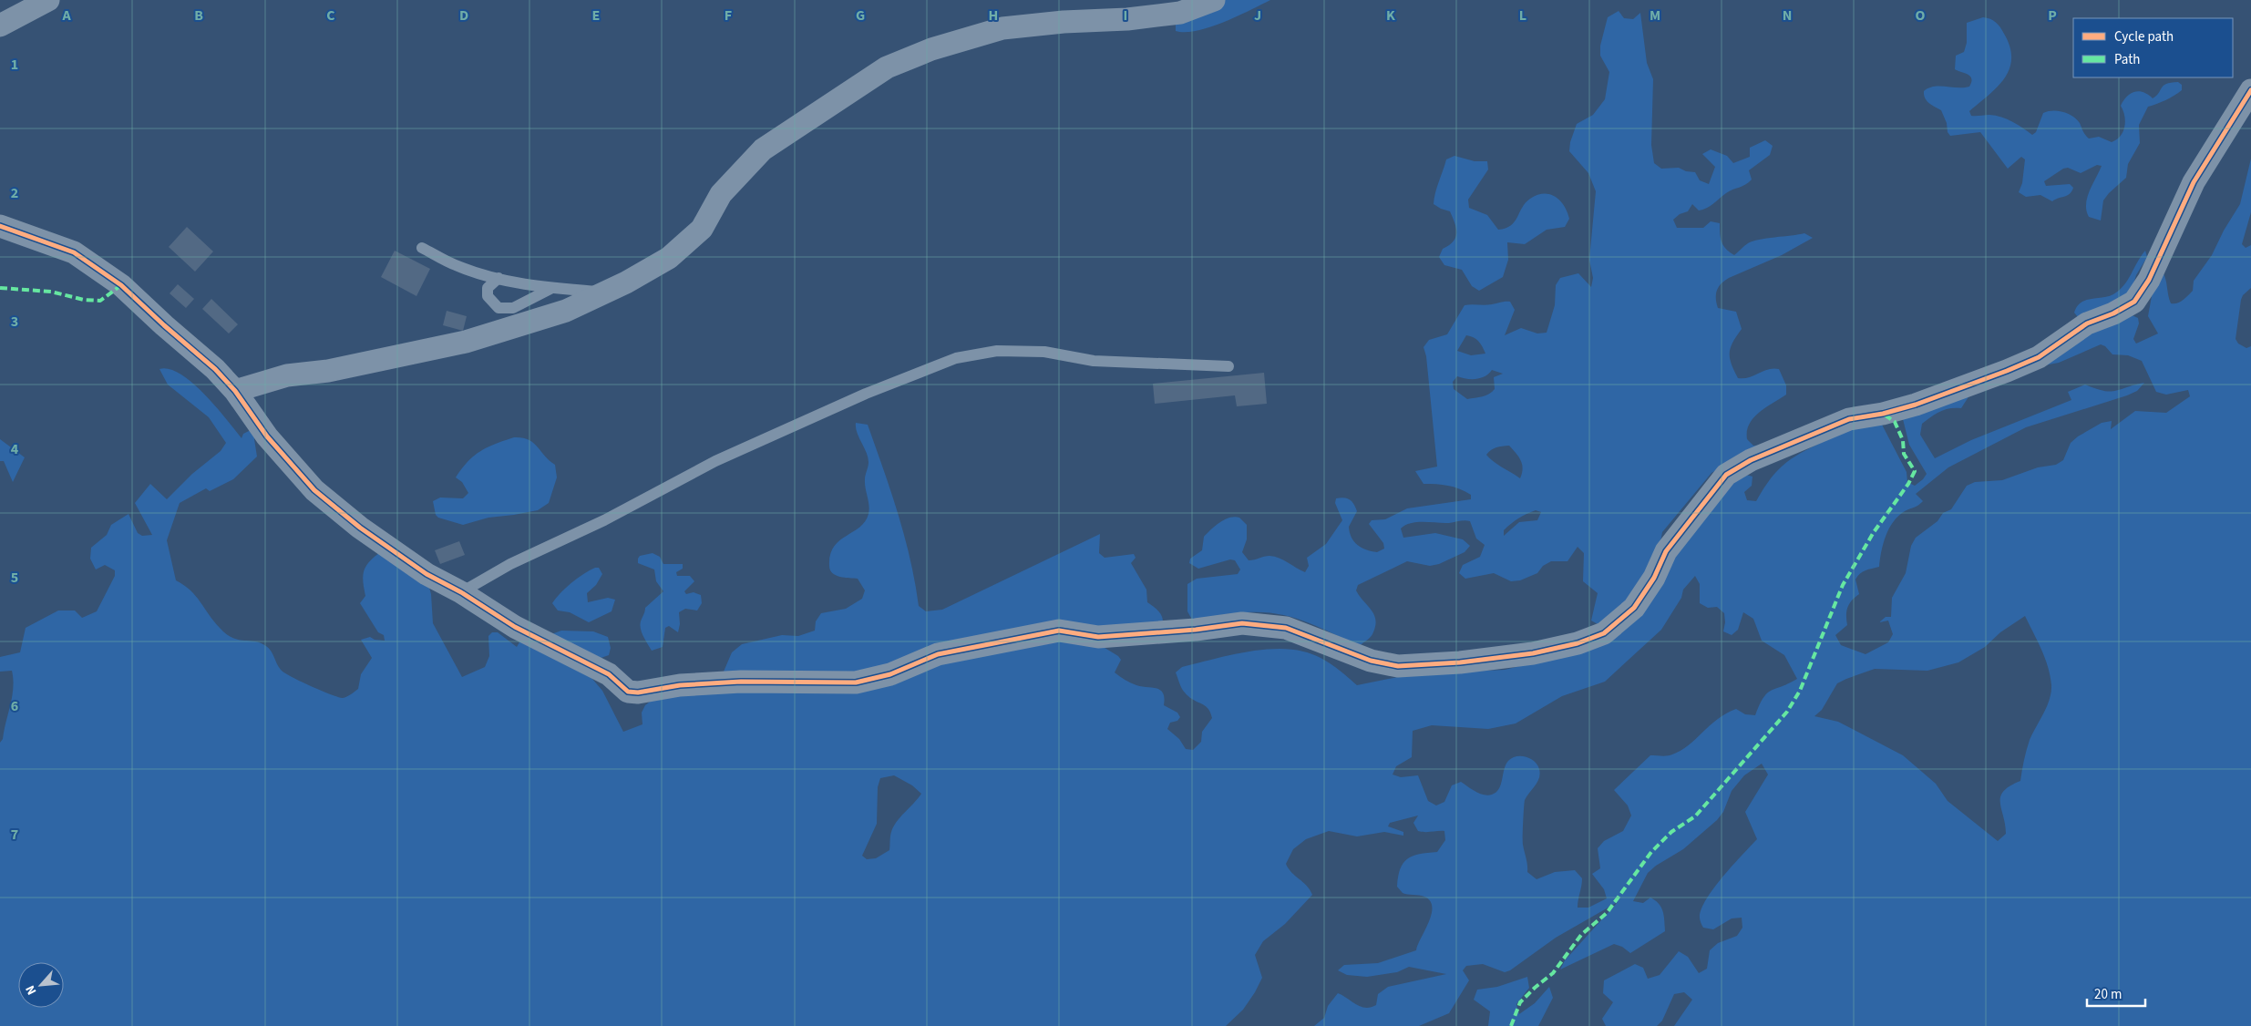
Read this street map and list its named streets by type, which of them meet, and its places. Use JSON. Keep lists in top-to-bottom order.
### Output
{
  "legend": ["Cycle path", "Path"],
  "scale_bar": "20 m",
  "north": "bottom left",
  "grid": {
    "columns": [
      "A",
      "B",
      "C",
      "D",
      "E",
      "F",
      "G",
      "H",
      "I",
      "J",
      "K",
      "L",
      "M",
      "N",
      "O",
      "P"
    ],
    "rows": [
      "1",
      "2",
      "3",
      "4",
      "5",
      "6",
      "7"
    ]
  }
}
